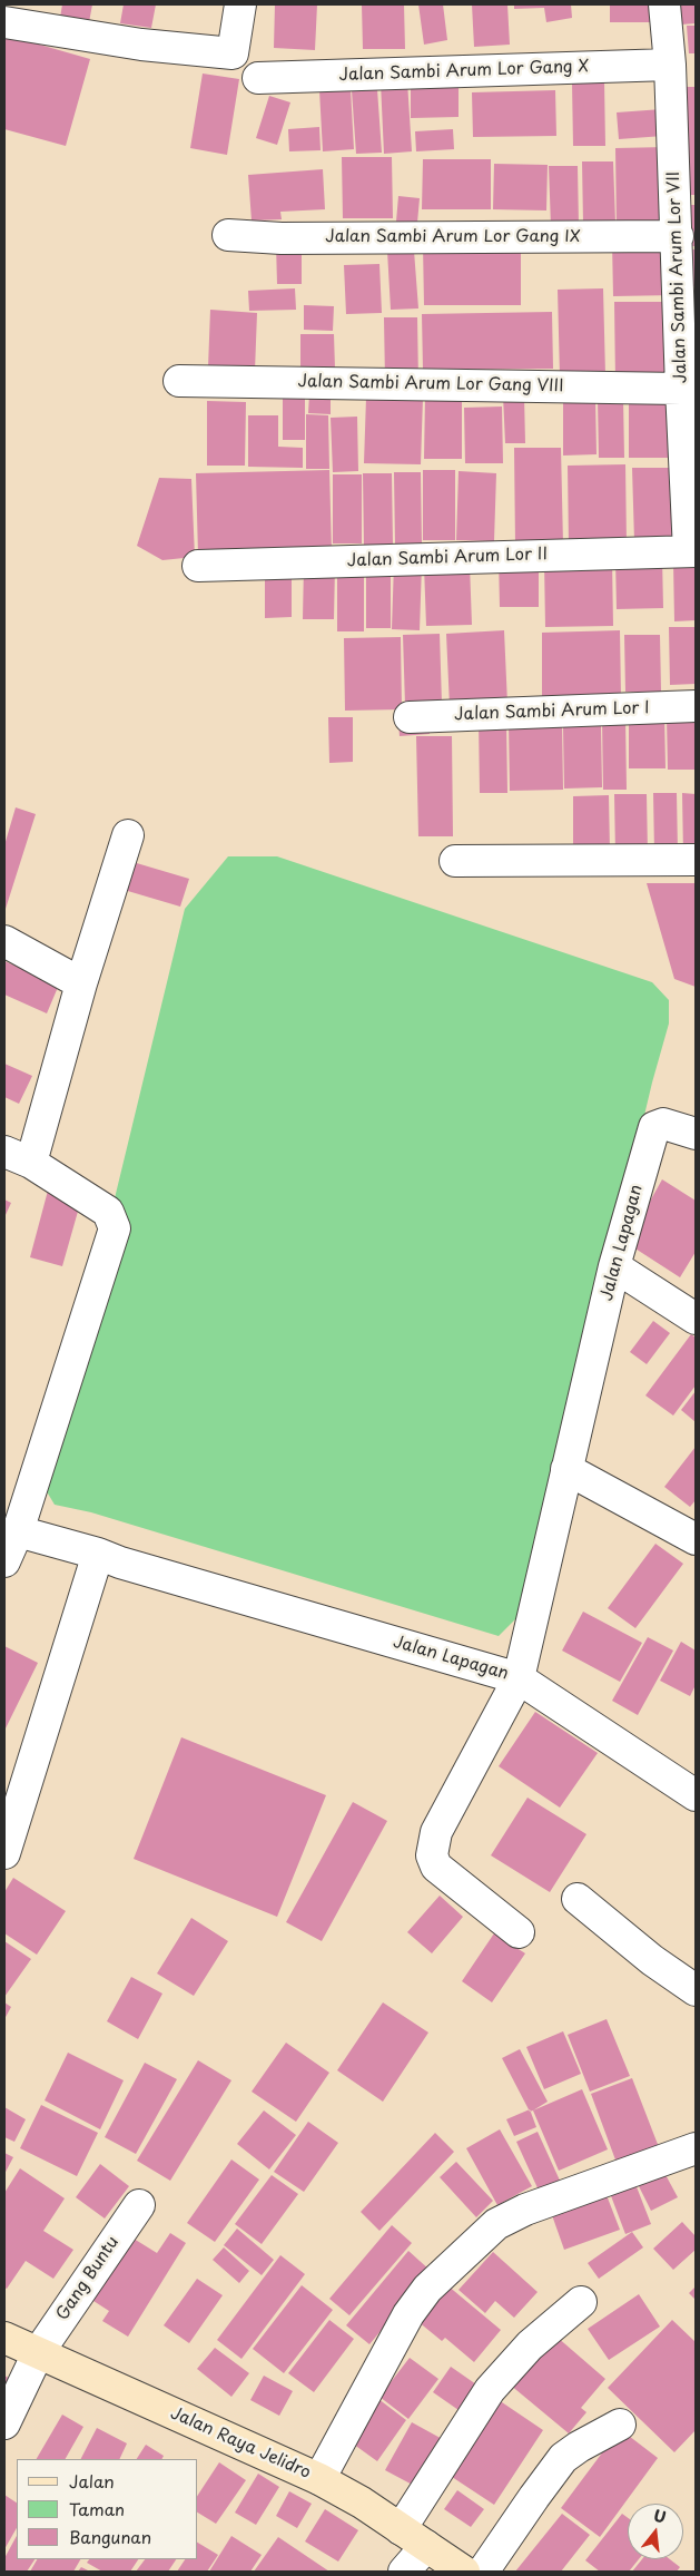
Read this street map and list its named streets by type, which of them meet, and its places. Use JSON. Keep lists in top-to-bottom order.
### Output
{
  "streets": {
    "street": [
      "Jalan Sambi Arum Lor Gang X",
      "Jalan Sambi Arum Lor Gang IX",
      "Jalan Sambi Arum Lor VII",
      "Jalan Sambi Arum Lor Gang VIII",
      "Jalan Sambi Arum Lor II",
      "Jalan Sambi Arum Lor I",
      "Jalan Lapagan",
      "Gang Buntu",
      "Jalan Raya Jelidro"
    ]
  },
  "crossings": [
    ["Jalan Sambi Arum Lor Gang X", "Jalan Sambi Arum Lor VII"],
    ["Jalan Sambi Arum Lor Gang IX", "Jalan Sambi Arum Lor VII"],
    ["Jalan Sambi Arum Lor VII", "Jalan Sambi Arum Lor Gang VIII"],
    ["Jalan Sambi Arum Lor VII", "Jalan Sambi Arum Lor II"],
    ["Gang Buntu", "Jalan Raya Jelidro"]
  ],
  "legend": ["Jalan", "Taman", "Bangunan"],
  "north": "top"
}
